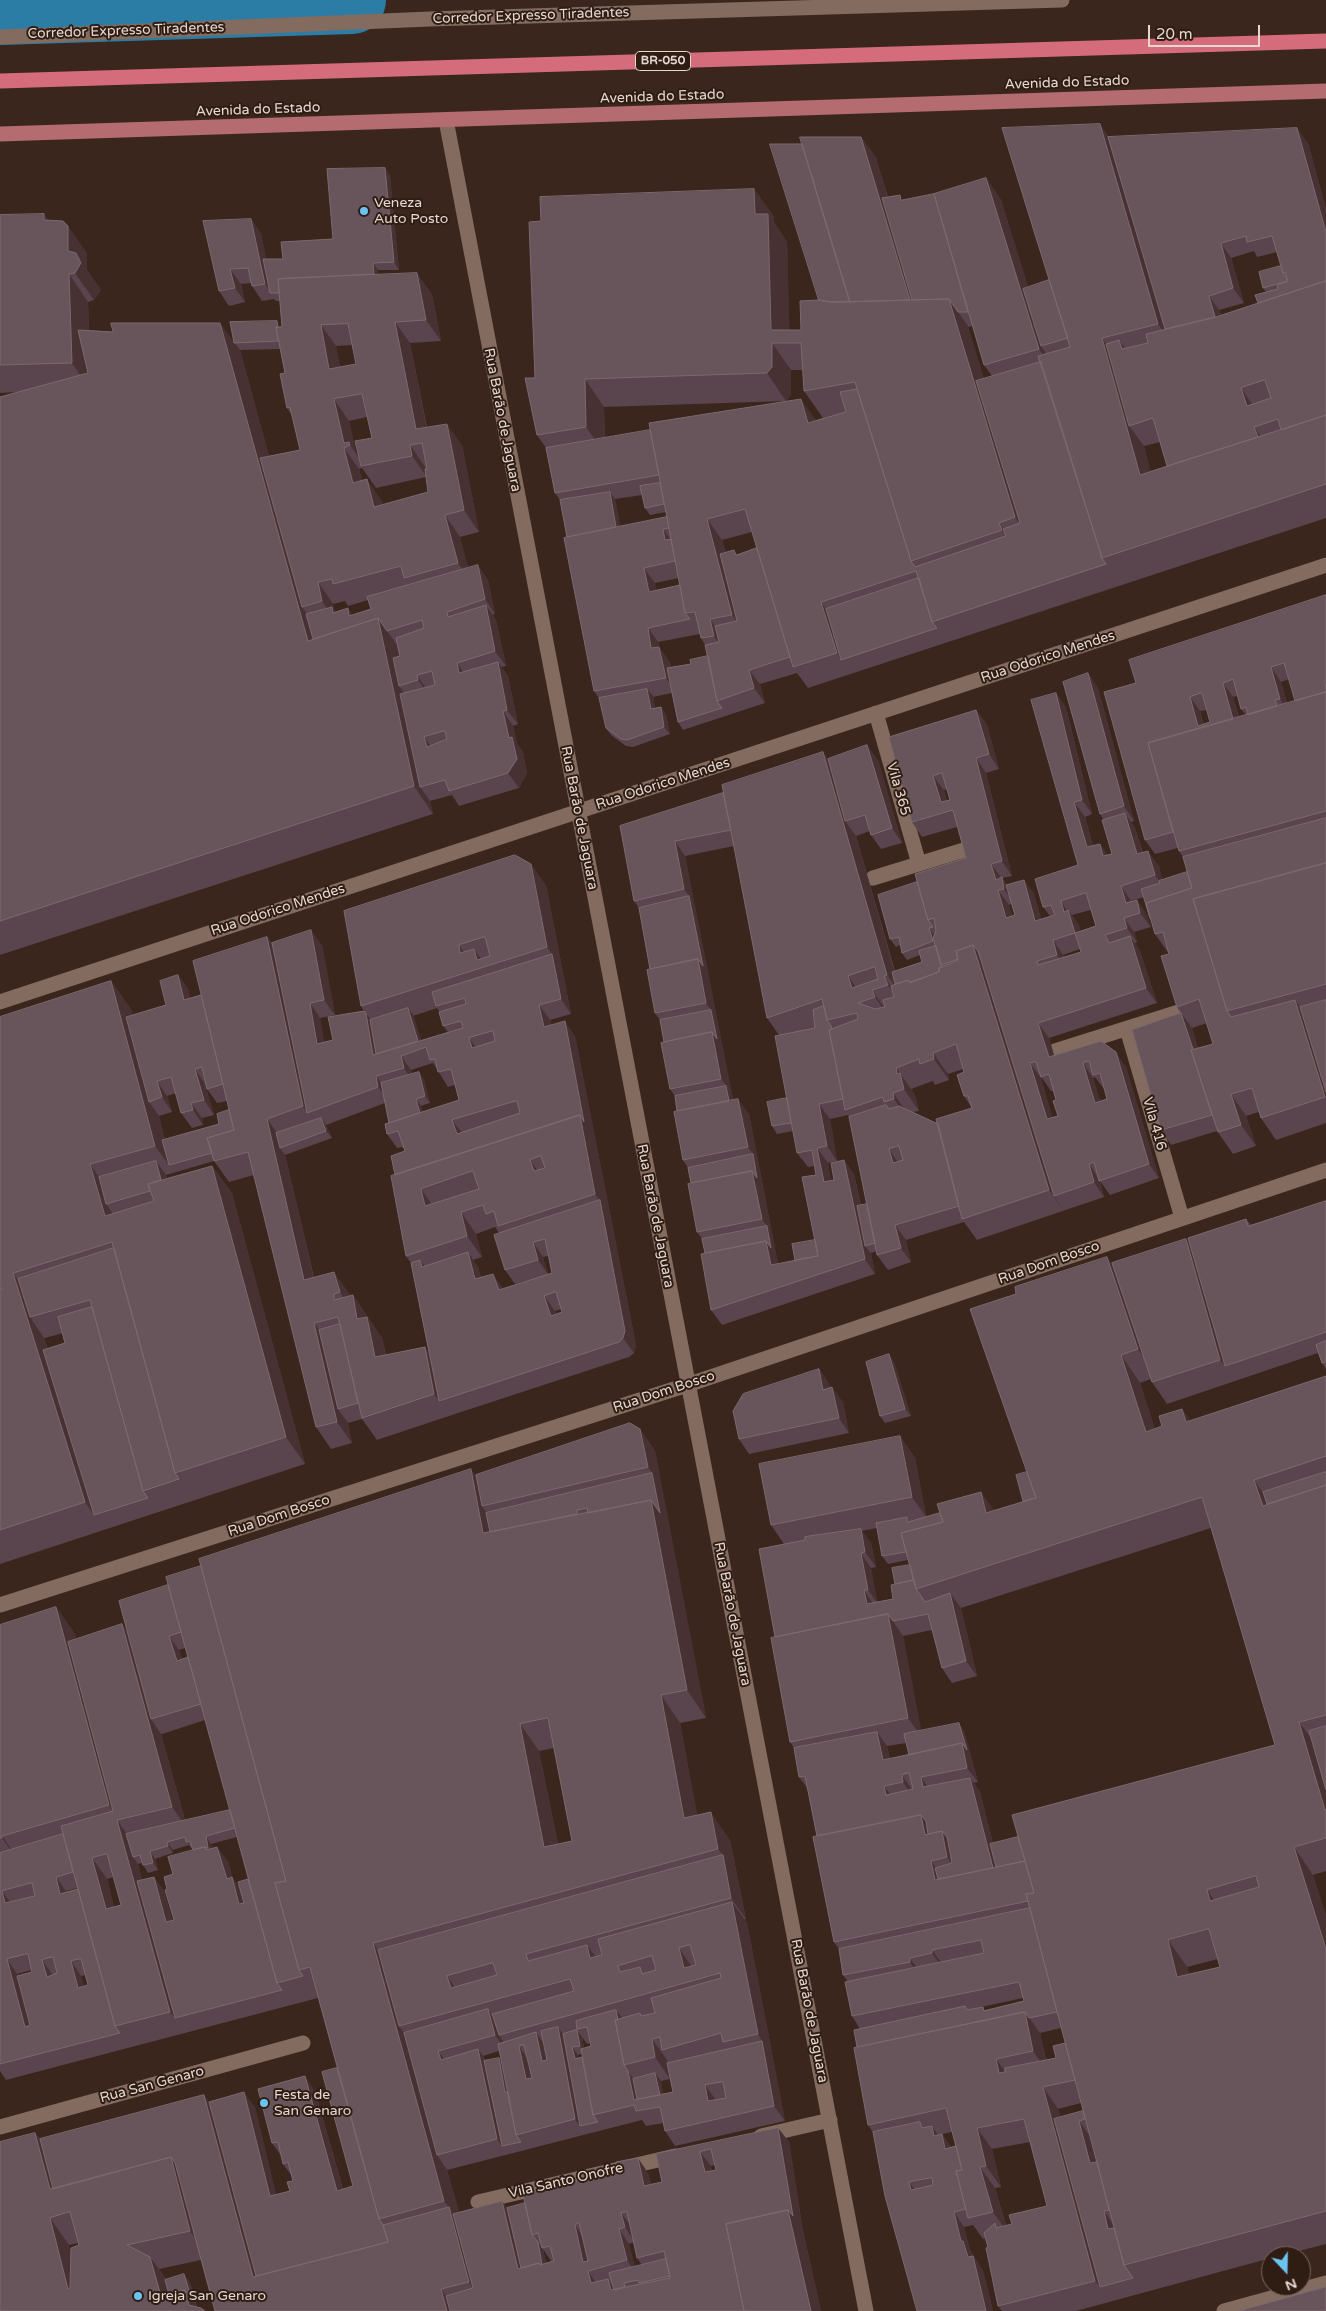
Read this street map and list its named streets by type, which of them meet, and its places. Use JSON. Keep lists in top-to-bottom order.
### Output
{
  "streets": {
    "highway": ["BR-050"],
    "main road": ["Avenida do Estado"],
    "street": [
      "Corredor Expresso Tiradentes",
      "Rua Barão de Jaguara",
      "Rua Odorico Mendes",
      "Vila 365",
      "Vila 416",
      "Rua Dom Bosco",
      "Rua San Genaro",
      "Vila Santo Onofre"
    ]
  },
  "crossings": [
    ["Avenida do Estado", "Rua Barão de Jaguara"],
    ["Rua Barão de Jaguara", "Rua Odorico Mendes"],
    ["Rua Barão de Jaguara", "Rua Dom Bosco"],
    ["Rua Odorico Mendes", "Vila 365"],
    ["Vila 416", "Rua Dom Bosco"]
  ],
  "places": ["Veneza Auto Posto", "Festa de San Genaro", "Igreja San Genaro"],
  "scale_bar": "20 m",
  "north": "bottom"
}
